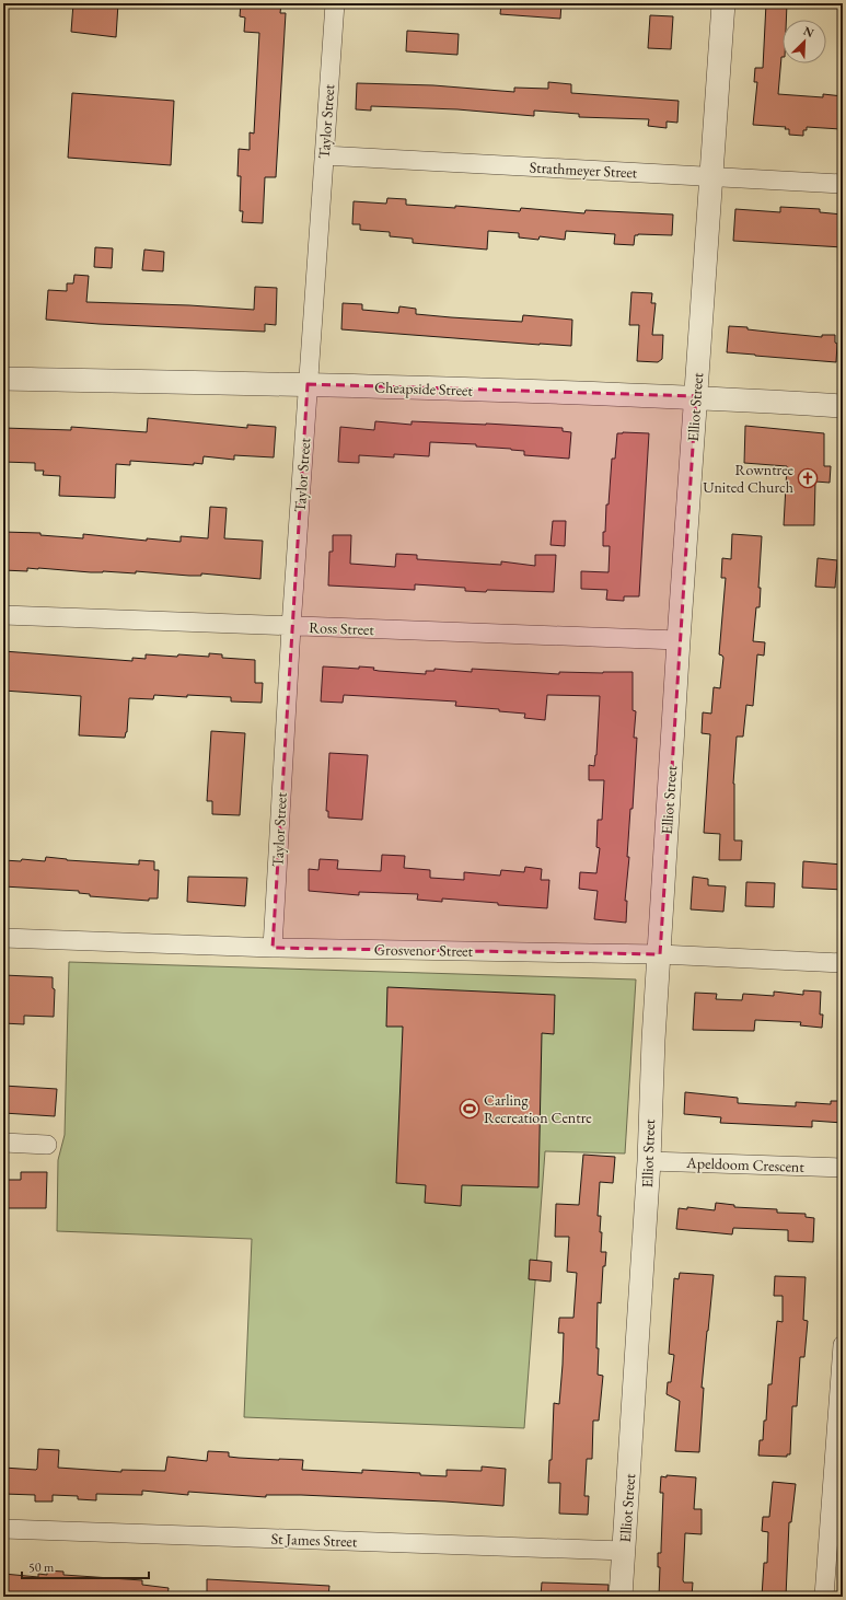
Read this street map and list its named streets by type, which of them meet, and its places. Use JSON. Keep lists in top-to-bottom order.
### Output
{
  "streets": {
    "street": [
      "Taylor Street",
      "Strathmeyer Street",
      "Cheapside Street",
      "Elliot Street",
      "Ross Street",
      "Grosvenor Street",
      "Apeldoom Crescent",
      "St James Street"
    ]
  },
  "crossings": [
    ["Taylor Street", "Strathmeyer Street"],
    ["Taylor Street", "Cheapside Street"],
    ["Taylor Street", "Ross Street"],
    ["Taylor Street", "Grosvenor Street"],
    ["Strathmeyer Street", "Elliot Street"],
    ["Cheapside Street", "Elliot Street"],
    ["Elliot Street", "Ross Street"],
    ["Elliot Street", "Grosvenor Street"],
    ["Elliot Street", "Apeldoom Crescent"],
    ["Elliot Street", "St James Street"]
  ],
  "places": {
    "church": ["Rowntree United Church"],
    "sports": ["Carling Recreation Centre"]
  },
  "scale_bar": "50 m",
  "north": "top right"
}
